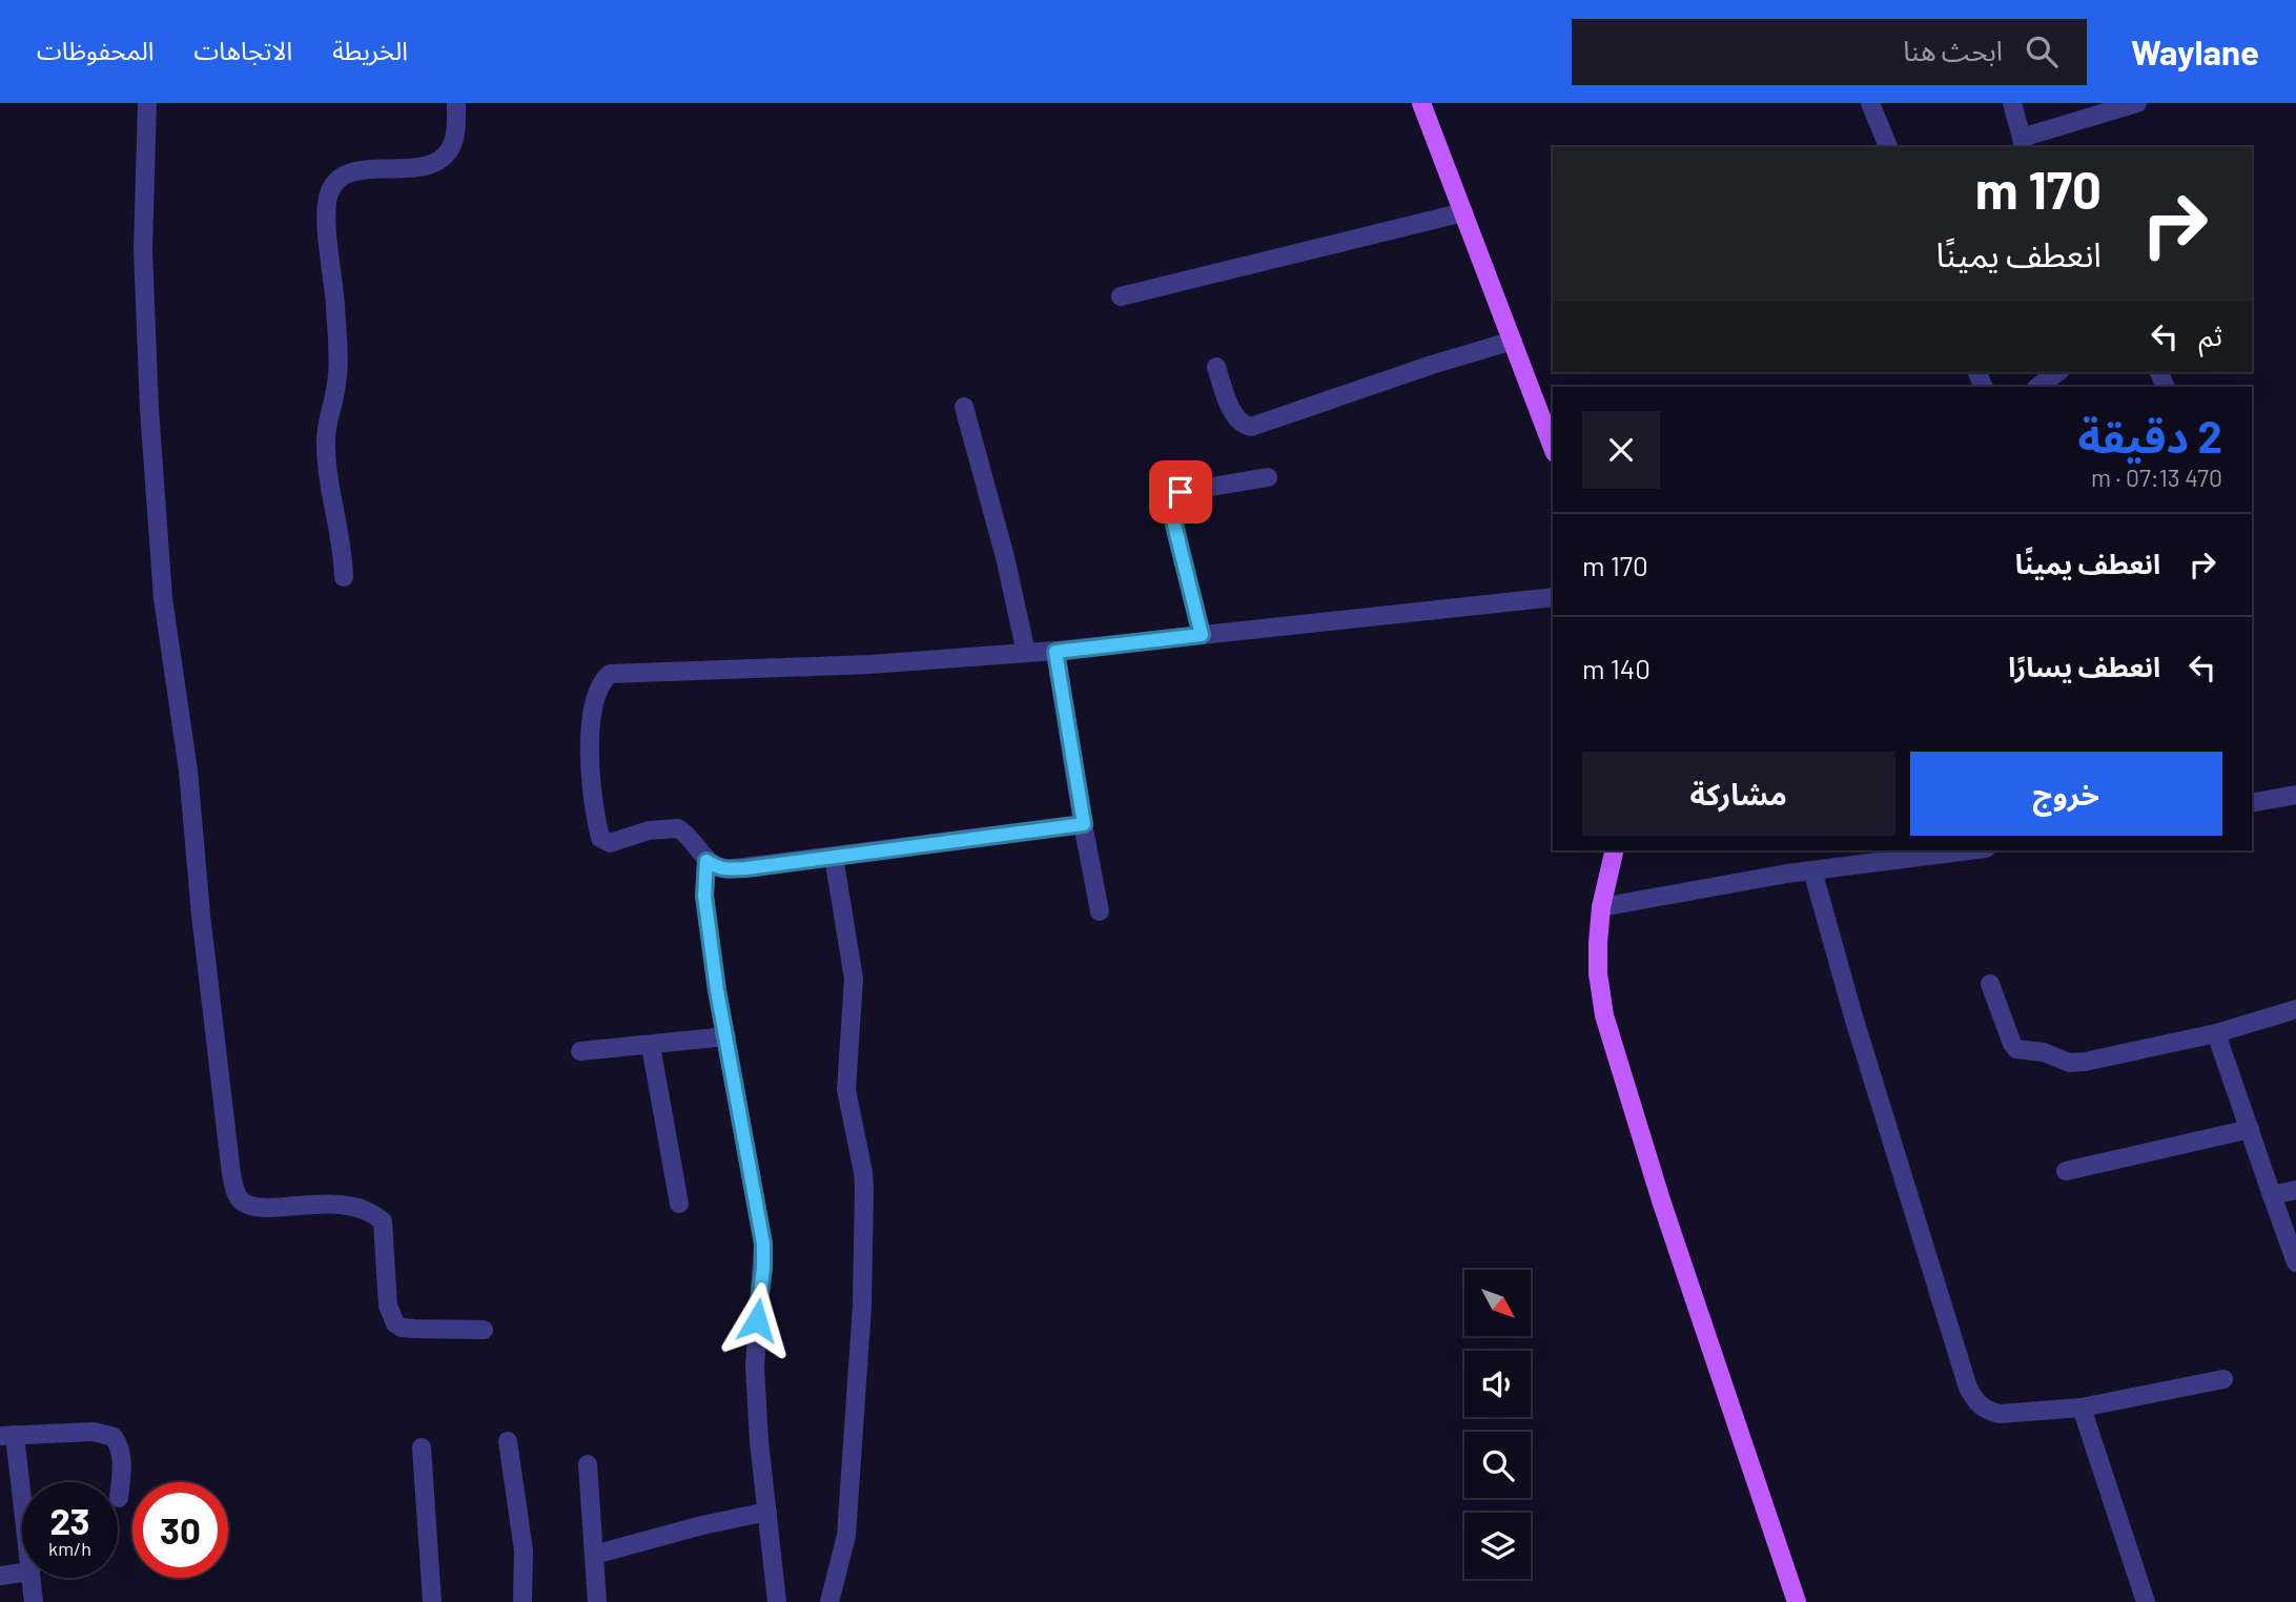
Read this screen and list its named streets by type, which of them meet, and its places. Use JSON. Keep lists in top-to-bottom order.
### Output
{
  "north": "bottom right",
  "page": {
    "header": "Waylane",
    "search": "ابحث هنا",
    "nav": ["الخريطة", "الاتجاهات", "المحفوظات"],
    "turn": ["170 m", "انعطف يمينًا"],
    "then": "ثم",
    "heading": ["2 دقيقة", "470 m · 07:13"],
    "list": [
      {
        "name": "انعطف يمينًا",
        "value": "170 m"
      },
      {
        "name": "انعطف يسارًا",
        "value": "140 m"
      }
    ],
    "buttons": ["خروج", "مشاركة"],
    "speed": "23 km/h",
    "limit": "30"
  }
}
